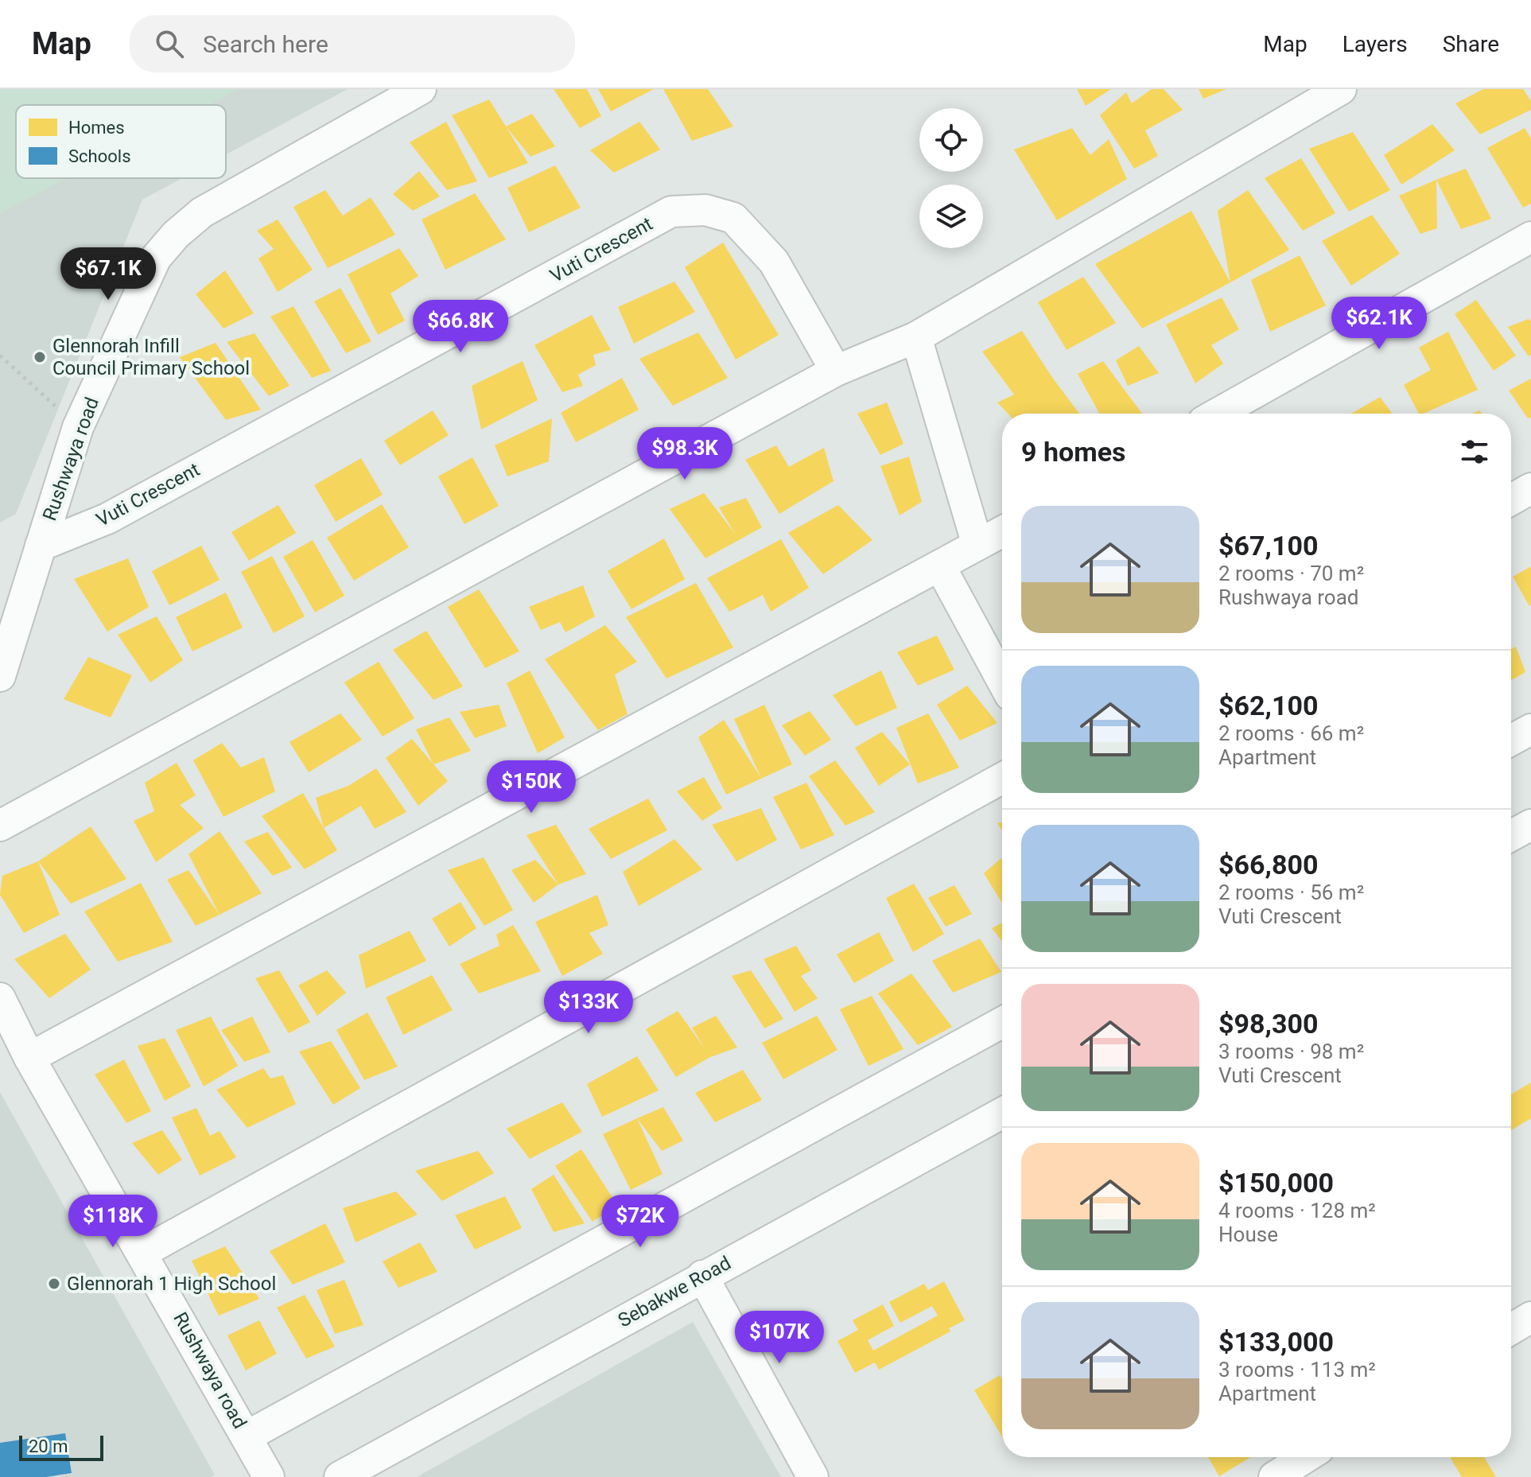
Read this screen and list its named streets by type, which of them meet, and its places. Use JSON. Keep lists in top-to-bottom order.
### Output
{
  "streets": {
    "street": ["Vuti Crescent", "Rushwaya road", "Sebakwe Road"]
  },
  "crossings": [
    ["Vuti Crescent", "Rushwaya road"]
  ],
  "places": ["Glennorah Infill Council Primary School", "Glennorah 1 High School"],
  "legend": ["Homes", "Schools"],
  "scale_bar": "20 m",
  "page": {
    "header": "Map",
    "search": "Search here",
    "nav": ["Map", "Layers", "Share"],
    "price": [
      "$67.1K",
      "$62.1K",
      "$66.8K",
      "$98.3K",
      "$150K",
      "$133K",
      "$118K",
      "$72K",
      "$107K"
    ],
    "heading": "9 homes",
    "list": [
      {
        "name": "$67,100",
        "note": "2 rooms · 70 m² · Rushwaya road"
      },
      {
        "name": "$62,100",
        "note": "2 rooms · 66 m² · Apartment"
      },
      {
        "name": "$66,800",
        "note": "2 rooms · 56 m² · Vuti Crescent"
      },
      {
        "name": "$98,300",
        "note": "3 rooms · 98 m² · Vuti Crescent"
      },
      {
        "name": "$150,000",
        "note": "4 rooms · 128 m² · House"
      },
      {
        "name": "$133,000",
        "note": "3 rooms · 113 m² · Apartment"
      }
    ],
    "scale": "20 m"
  }
}
